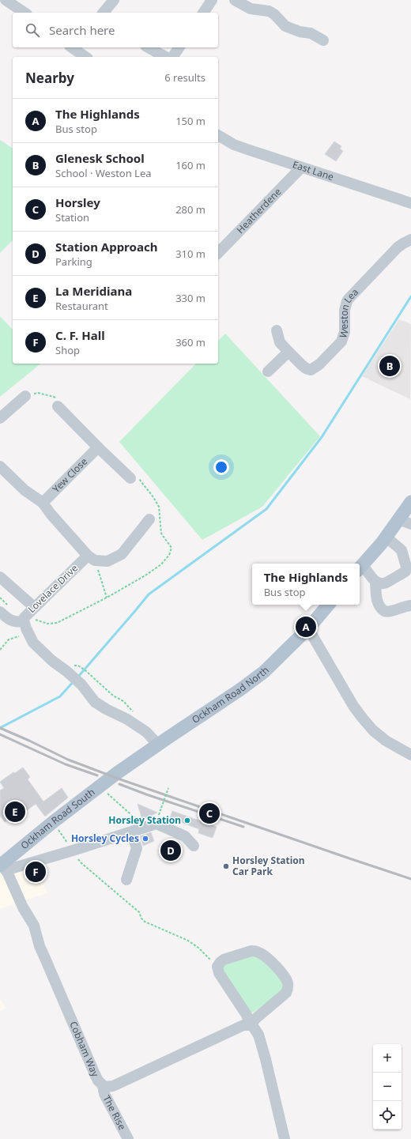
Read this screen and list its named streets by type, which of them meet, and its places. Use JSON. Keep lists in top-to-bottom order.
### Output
{
  "streets": {
    "main road": ["Ockham Road North", "Ockham Road South"],
    "street": [
      "East Lane",
      "Heatherdene",
      "Weston Lea",
      "Yew Close",
      "Lovelace Drive",
      "Cobham Way",
      "The Rise"
    ]
  },
  "crossings": [
    ["East Lane", "Heatherdene"],
    ["Lovelace Drive", "Ockham Road North"],
    ["Ockham Road North", "Ockham Road South"],
    ["Ockham Road South", "Cobham Way"],
    ["Cobham Way", "The Rise"]
  ],
  "places": ["Horsley Station", "Horsley Cycles", "Horsley Station Car Park"],
  "page": {
    "search": "Search here",
    "heading": ["Nearby", "6 results"],
    "list": [
      {
        "mark": "A",
        "name": "The Highlands",
        "note": "Bus stop",
        "value": "150 m"
      },
      {
        "mark": "B",
        "name": "Glenesk School",
        "note": "School · Weston Lea",
        "value": "160 m"
      },
      {
        "mark": "C",
        "name": "Horsley",
        "note": "Station",
        "value": "280 m"
      },
      {
        "mark": "D",
        "name": "Station Approach",
        "note": "Parking",
        "value": "310 m"
      },
      {
        "mark": "E",
        "name": "La Meridiana",
        "note": "Restaurant",
        "value": "330 m"
      },
      {
        "mark": "F",
        "name": "C. F. Hall",
        "note": "Shop",
        "value": "360 m"
      }
    ],
    "pins": [
      "B",
      "A",
      "E",
      "C",
      "D",
      "F"
    ],
    "popup": ["The Highlands", "Bus stop"],
    "map_buttons": ["+", "−"]
  }
}
